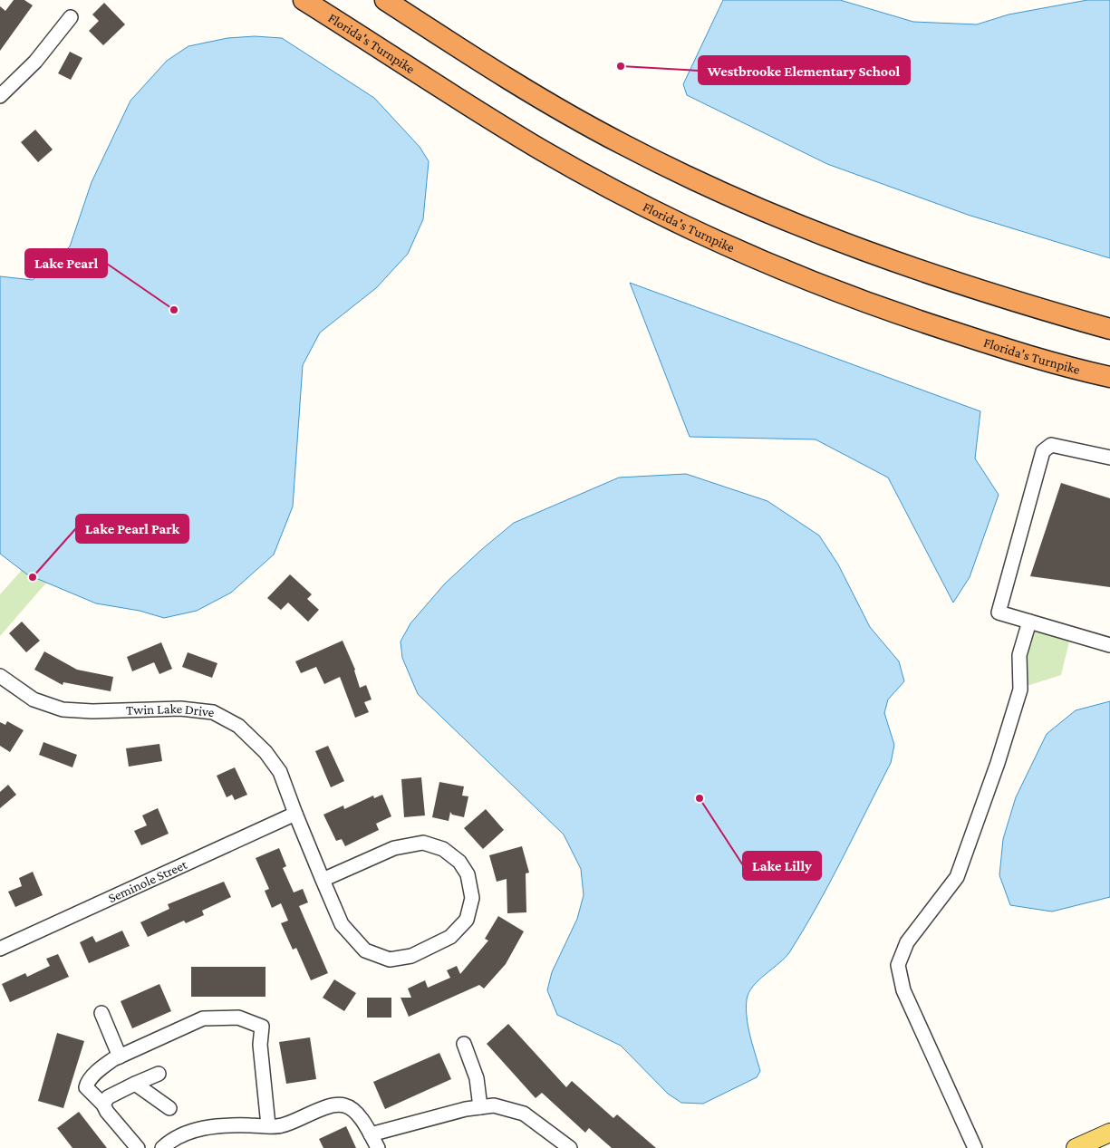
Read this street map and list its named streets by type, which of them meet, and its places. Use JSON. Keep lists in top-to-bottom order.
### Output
{
  "streets": {
    "highway": ["Florida's Turnpike"],
    "street": ["Twin Lake Drive", "Seminole Street"]
  },
  "crossings": [
    ["Twin Lake Drive", "Seminole Street"]
  ],
  "places": [
    "Westbrooke Elementary School",
    "Lake Pearl",
    "Lake Pearl Park",
    "Lake Lilly"
  ]
}
